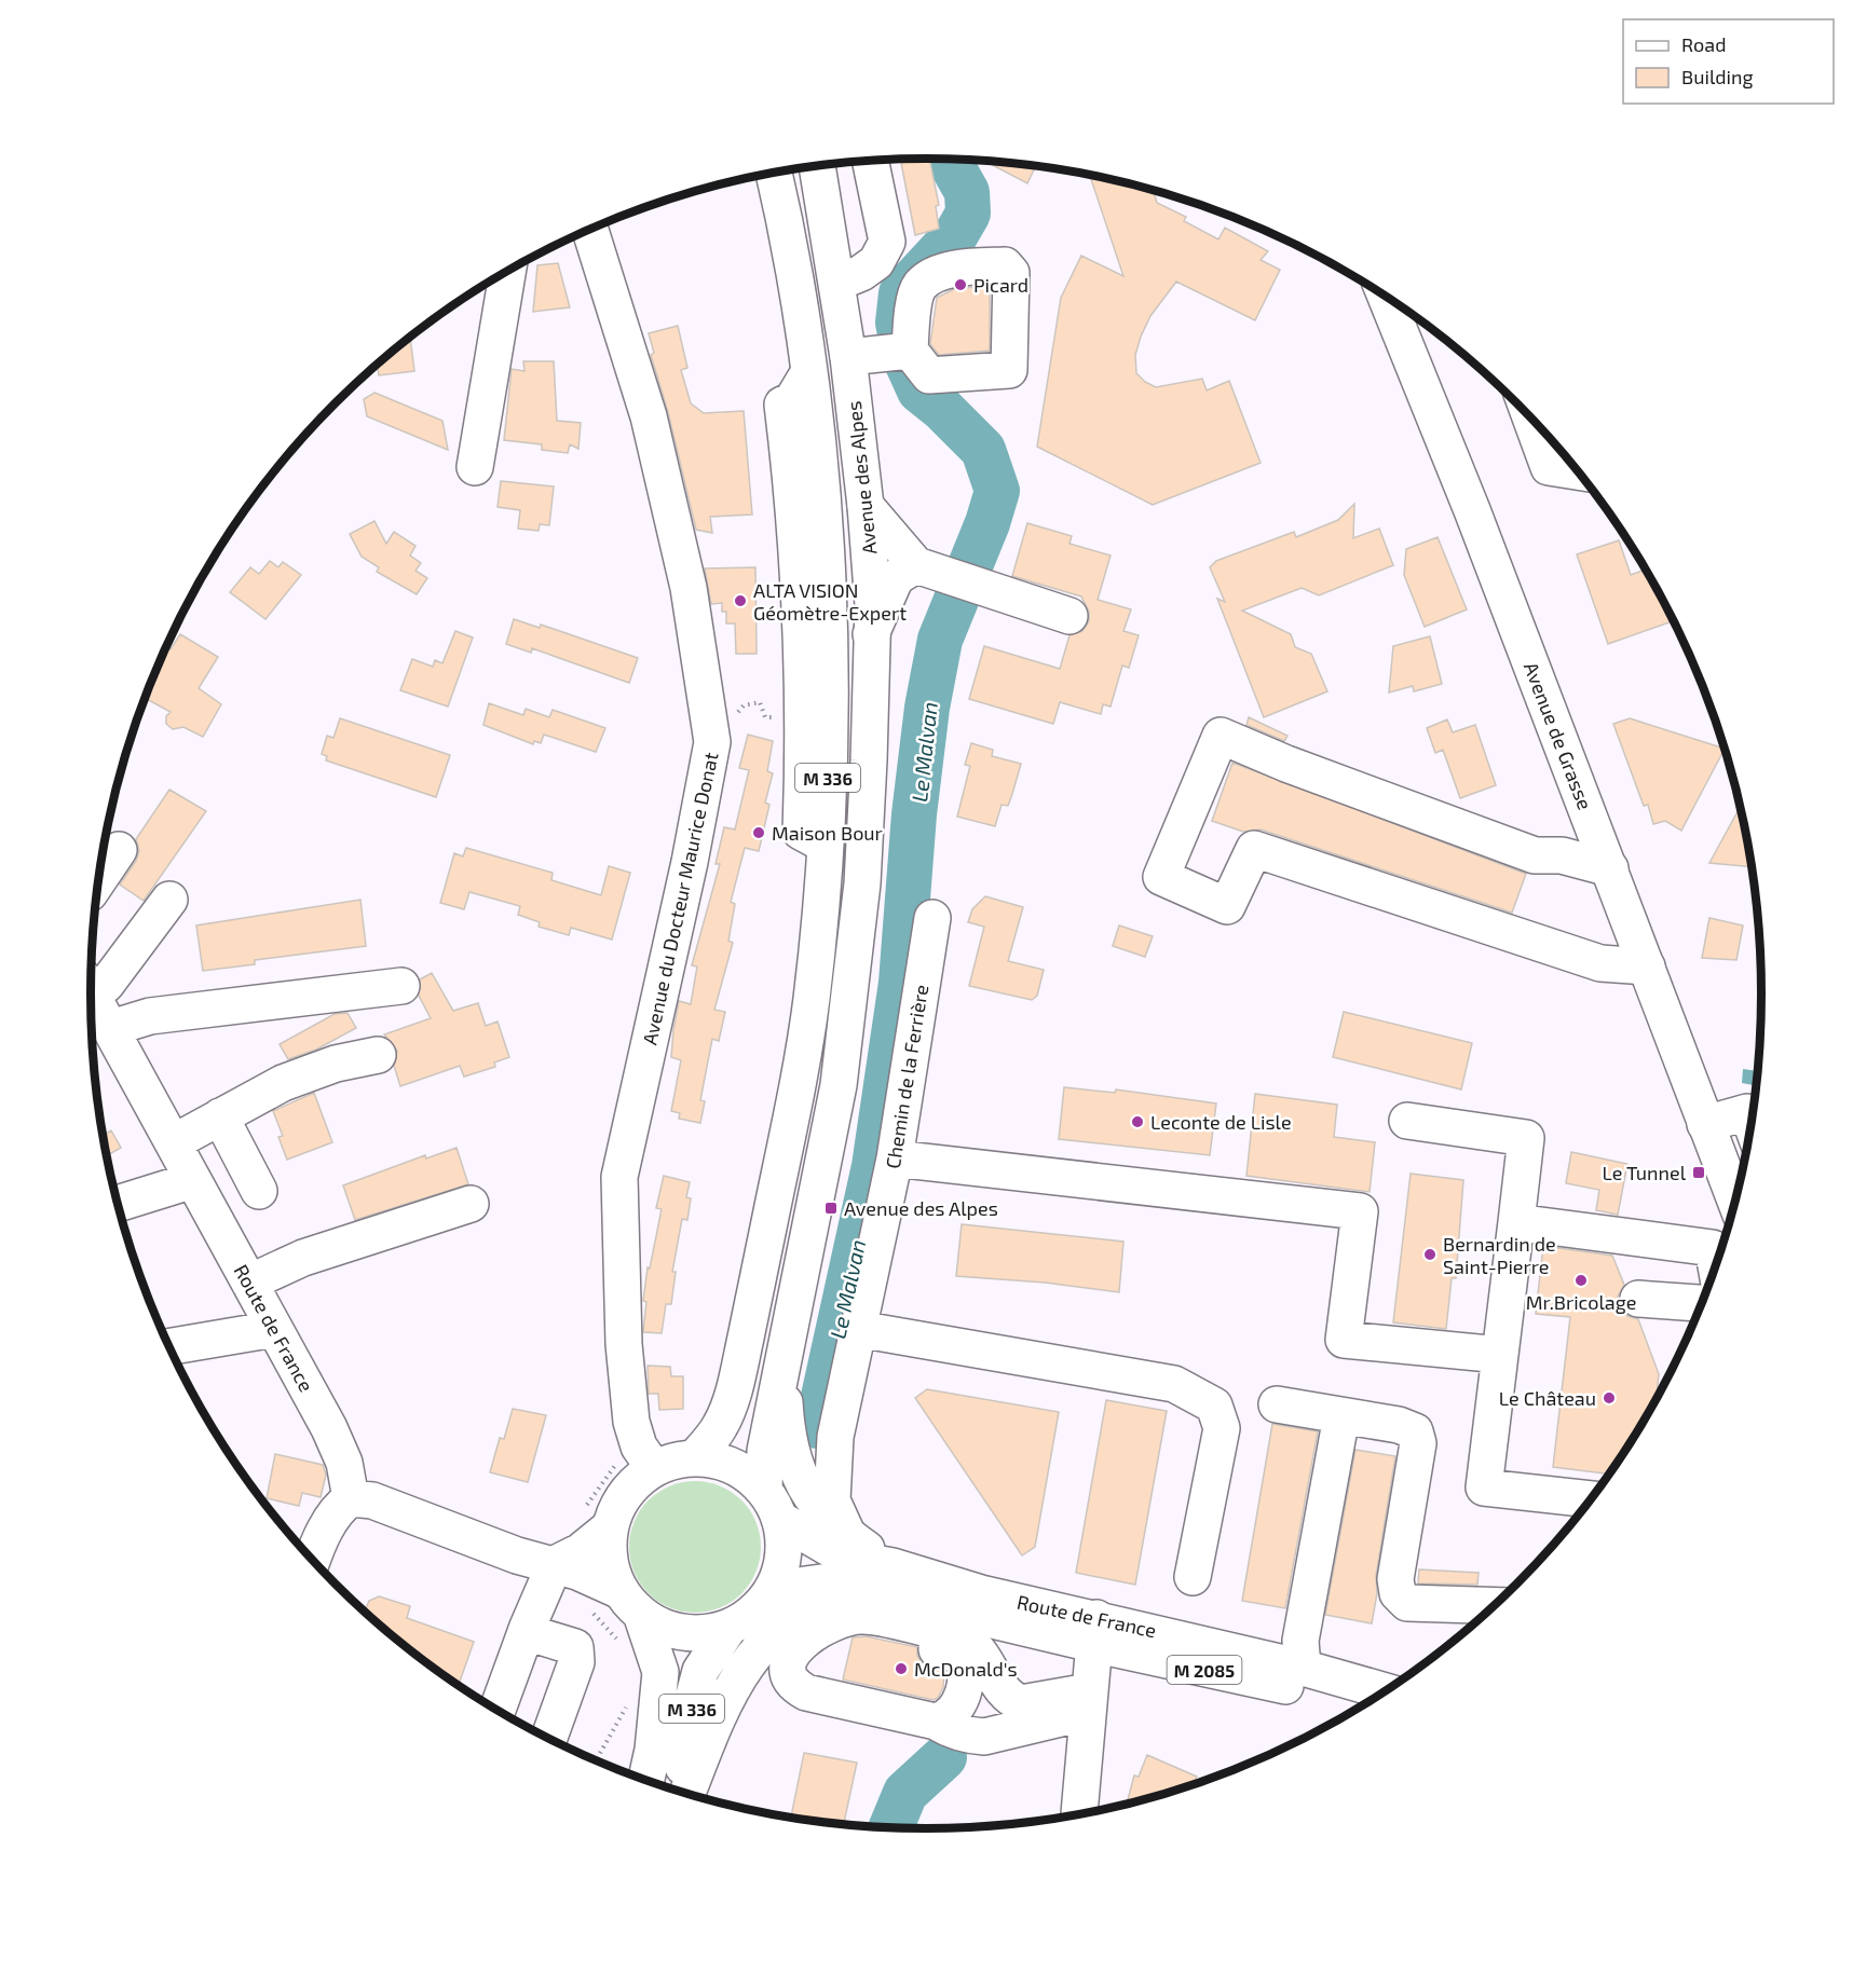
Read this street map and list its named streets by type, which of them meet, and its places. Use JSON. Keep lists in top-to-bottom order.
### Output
{
  "streets": {
    "main road": [
      "Avenue des Alpes",
      "Avenue de Grasse",
      "M 336",
      "Avenue du Docteur Maurice Donat",
      "Chemin de la Ferrière",
      "Route de France"
    ]
  },
  "crossings": [
    ["Avenue des Alpes", "M 336"],
    ["Avenue des Alpes", "Avenue du Docteur Maurice Donat"],
    ["Avenue des Alpes", "Route de France"],
    ["M 336", "Avenue du Docteur Maurice Donat"],
    ["M 336", "Route de France"],
    ["Avenue du Docteur Maurice Donat", "Route de France"]
  ],
  "water": ["Le Malvan"],
  "places": {
    "other": [
      "Picard",
      "ALTA VISION Géomètre-Expert",
      "Maison Bour",
      "Leconte de Lisle",
      "Bernardin de Saint-Pierre",
      "Mr.Bricolage",
      "Le Château",
      "McDonald's"
    ],
    "transit": ["Le Tunnel", "Avenue des Alpes"]
  },
  "legend": ["Road", "Building"]
}
